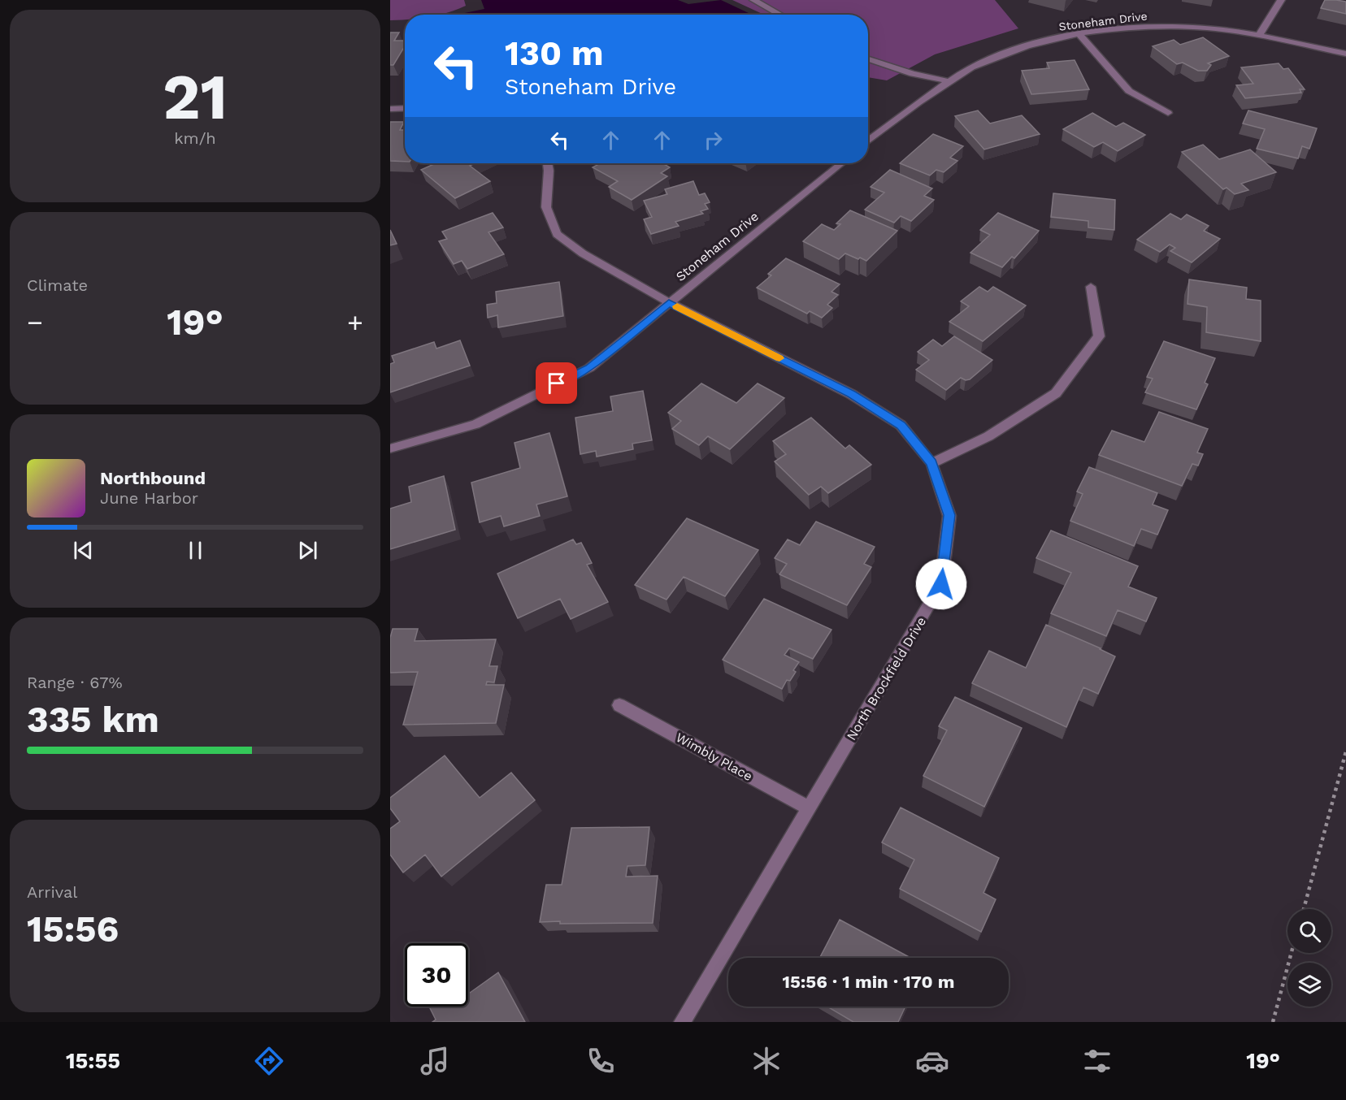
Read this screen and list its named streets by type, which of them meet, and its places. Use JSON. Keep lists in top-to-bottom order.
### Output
{
  "streets": {
    "street": ["Stoneham Drive", "North Brockfield Drive", "Wimbly Place"]
  },
  "crossings": [
    ["Stoneham Drive", "North Brockfield Drive"],
    ["North Brockfield Drive", "Wimbly Place"]
  ],
  "page": {
    "tile": [
      ["21", "km/h"],
      "Climate",
      ["Range · 67%", "335 km"],
      ["Arrival", "15:56"]
    ],
    "turn": ["130 m", "Stoneham Drive"],
    "heat": ["−", "19°", "+"],
    "song": ["Northbound", "June Harbor"],
    "limit": "30",
    "trip": "15:56 · 1 min · 170 m",
    "tabs": ["15:55", "19°"]
  }
}
